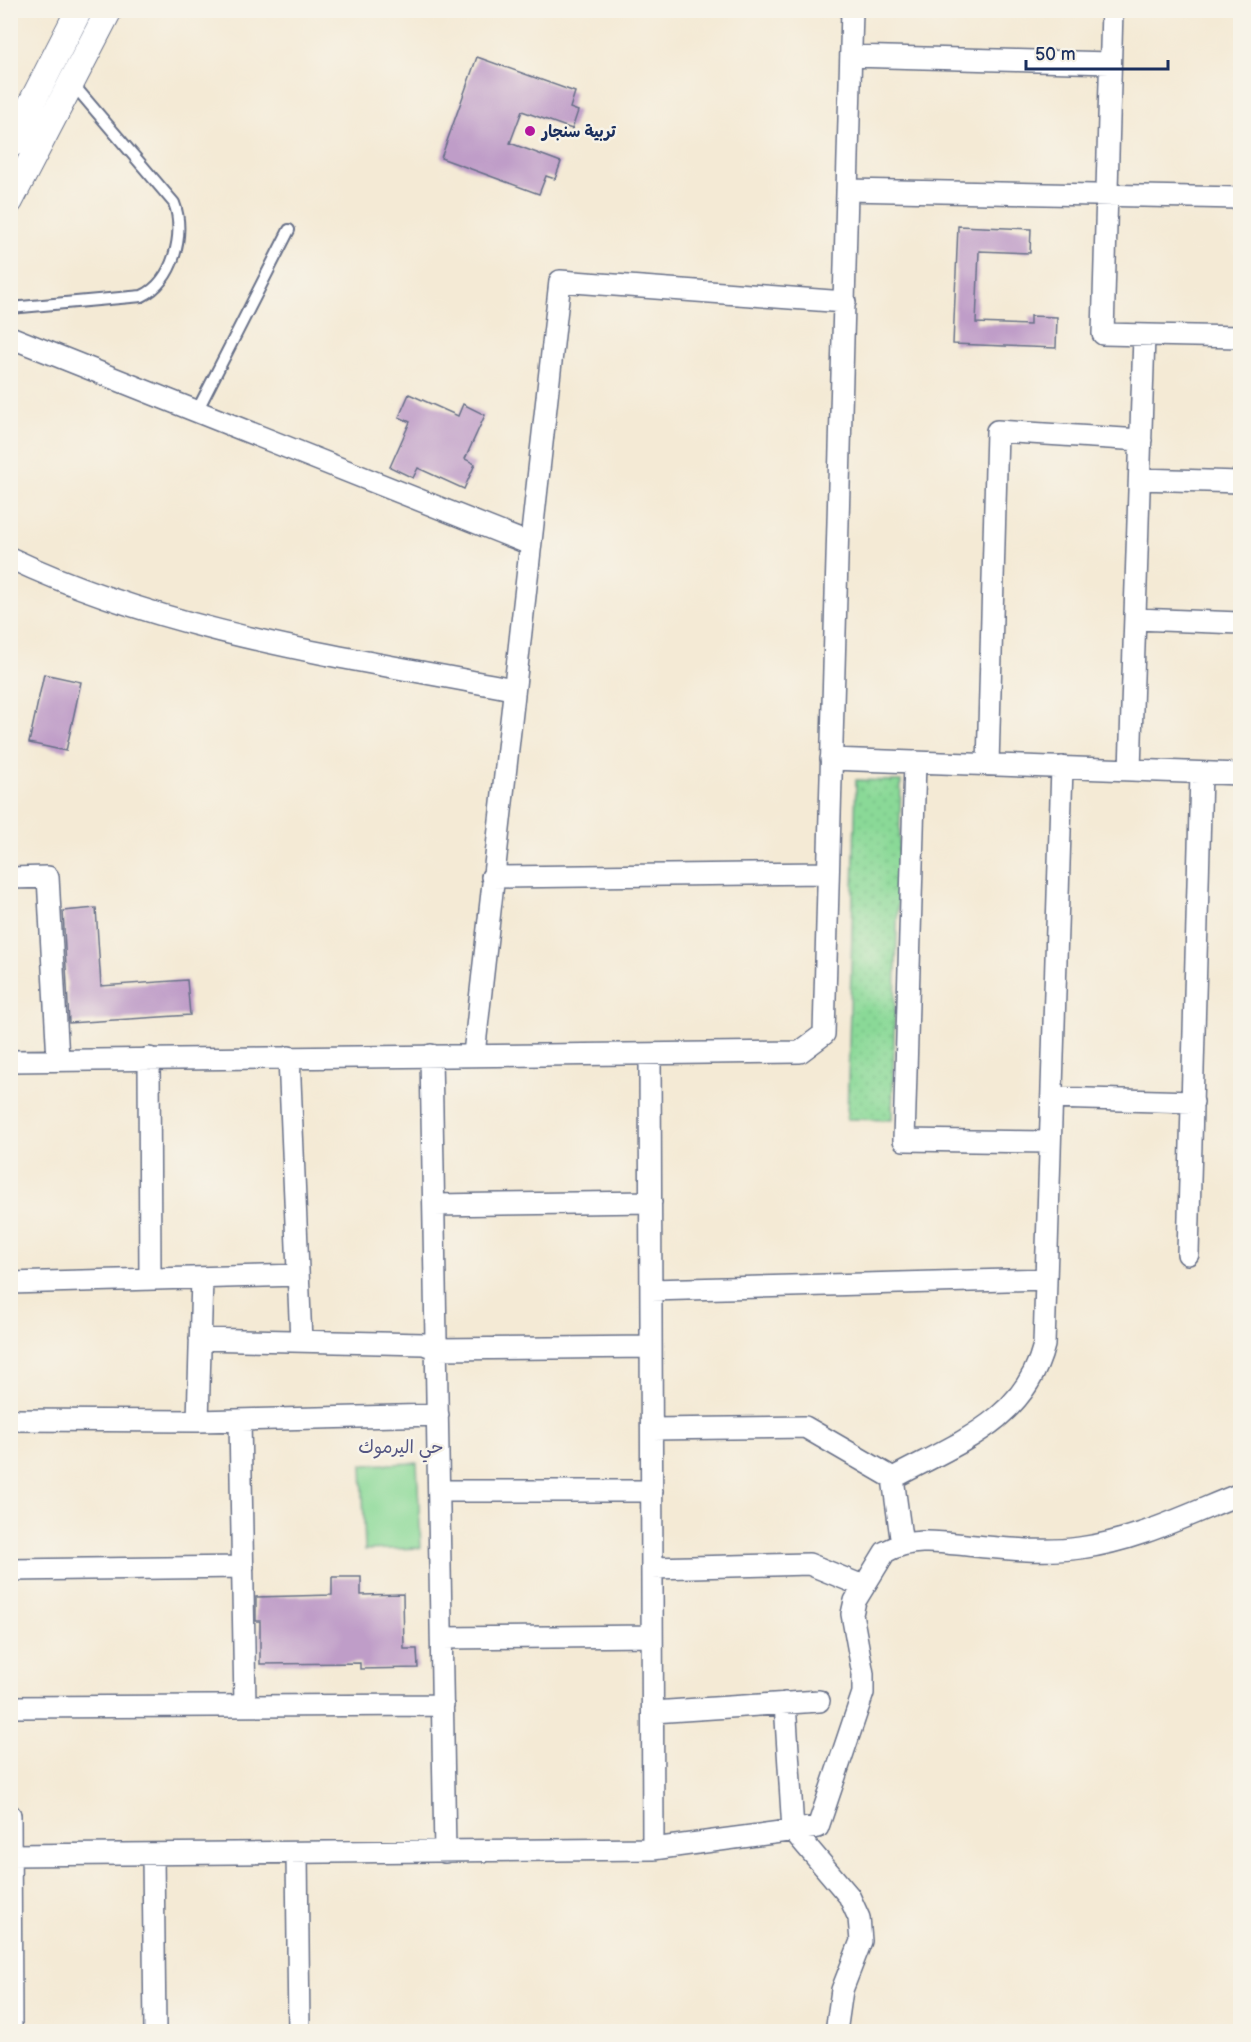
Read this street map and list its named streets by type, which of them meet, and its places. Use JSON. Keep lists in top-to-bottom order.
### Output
{
  "districts": ["حي اليرموك"],
  "places": ["تربية سنجار"],
  "scale_bar": "50 m"
}
